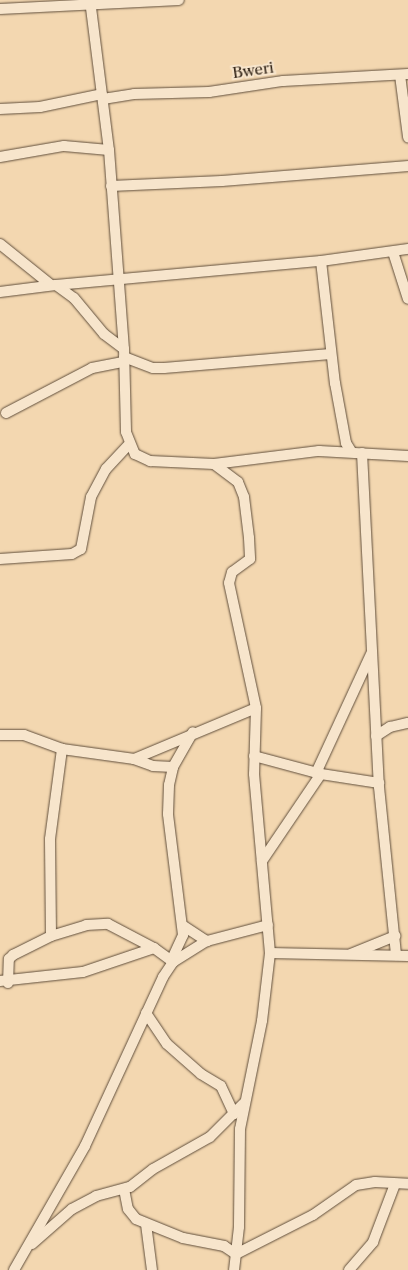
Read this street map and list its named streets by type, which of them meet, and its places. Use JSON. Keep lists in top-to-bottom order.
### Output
{
  "streets": {
    "street": ["Bweri"]
  }
}
